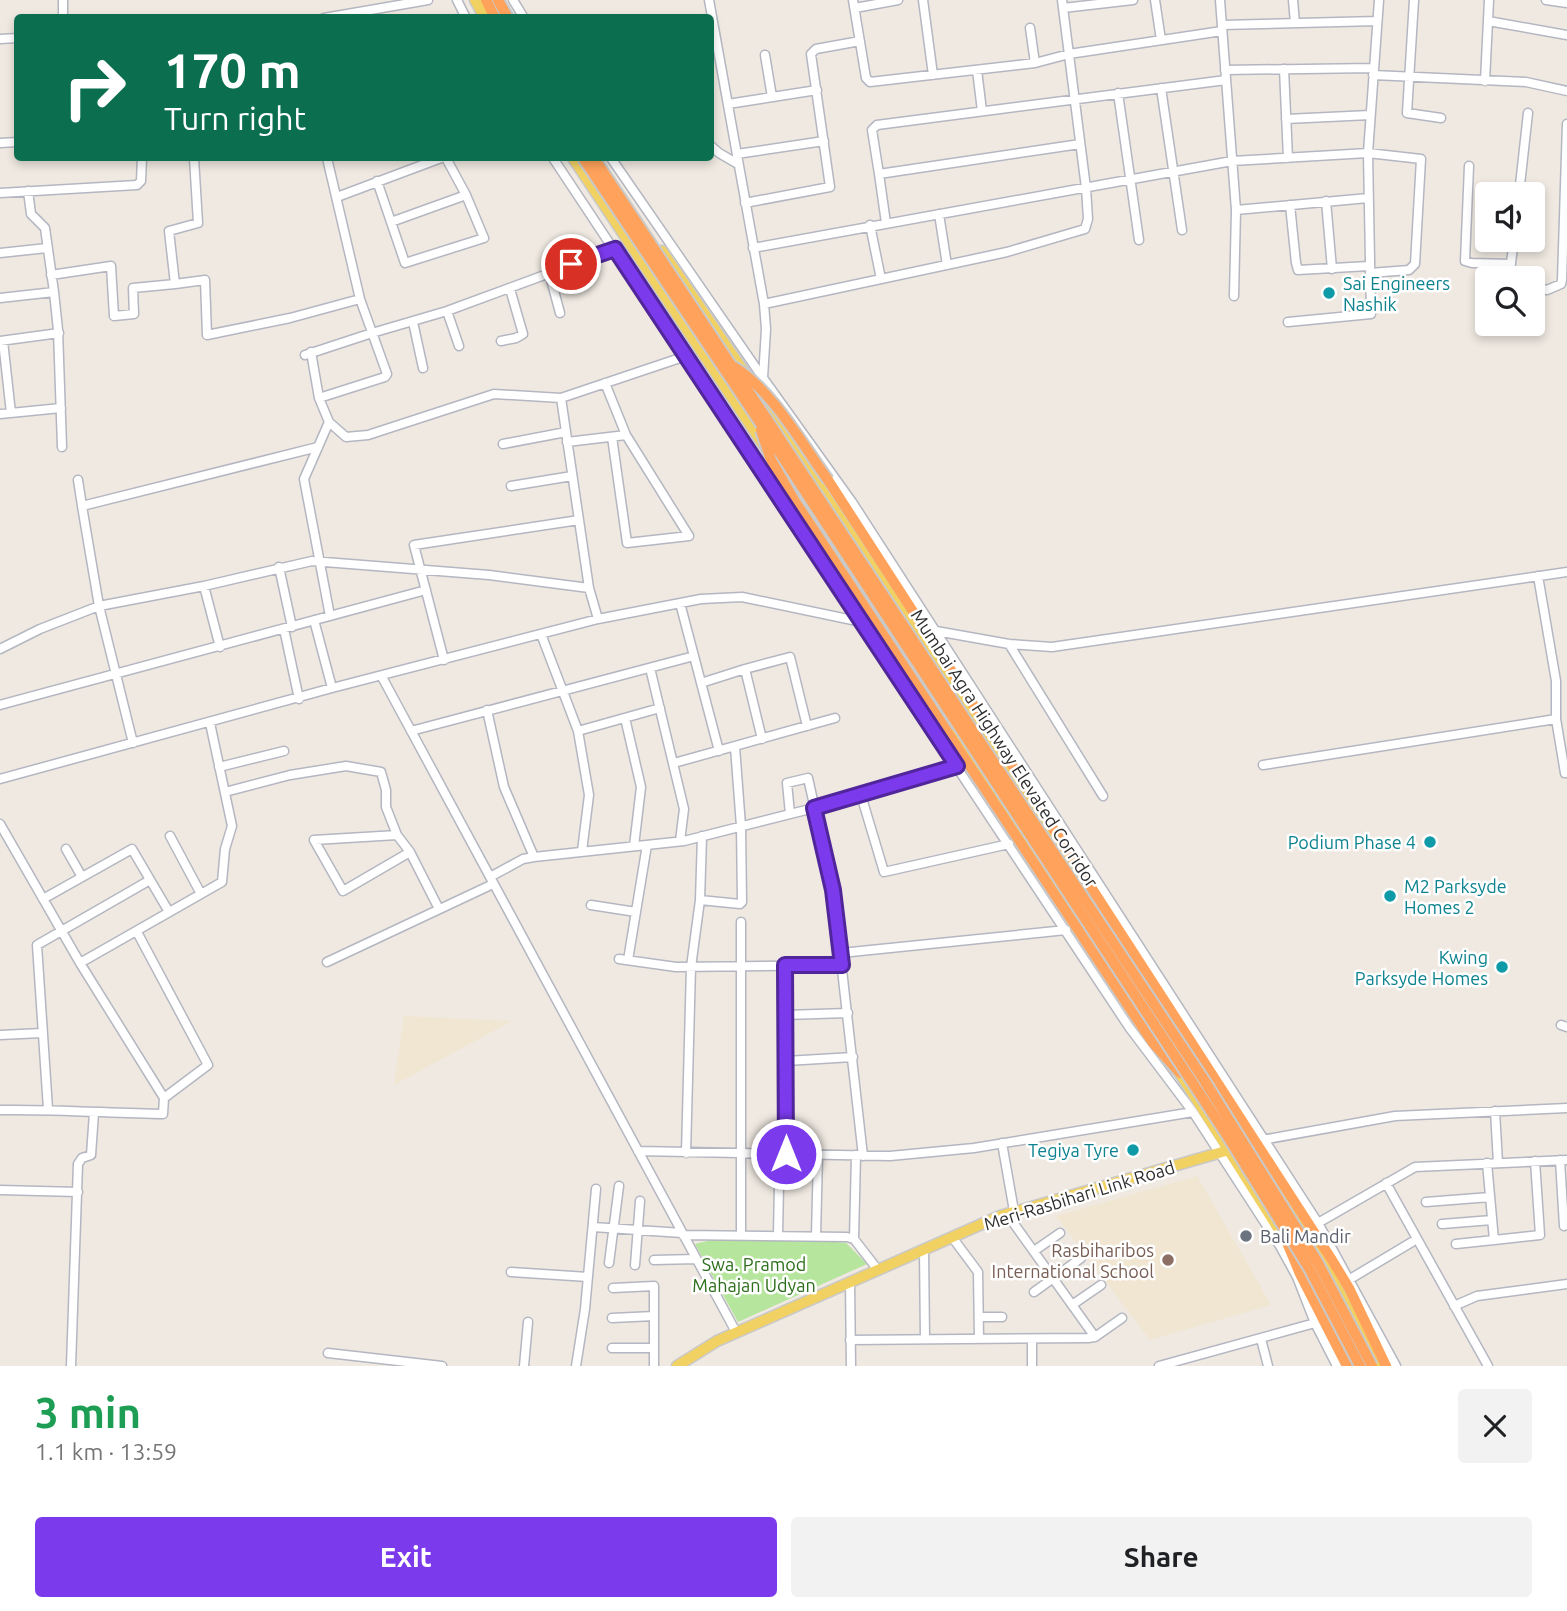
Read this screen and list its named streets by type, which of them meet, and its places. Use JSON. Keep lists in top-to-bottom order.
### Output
{
  "streets": {
    "highway": ["Mumbai Agra Highway Elevated Corridor"],
    "main road": ["Meri-Rasbihari Link Road"]
  },
  "parks": ["Swa. Pramod Mahajan Udyan"],
  "places": [
    "Sai Engineers Nashik",
    "Podium Phase 4",
    "M2 Parksyde Homes 2",
    "Kwing Parksyde Homes",
    "Tegiya Tyre",
    "Bali Mandir",
    "Rasbiharibos International School"
  ],
  "page": {
    "turn": ["170 m", "Turn right"],
    "heading": ["3 min", "1.1 km · 13:59"],
    "buttons": ["Exit", "Share"]
  }
}
